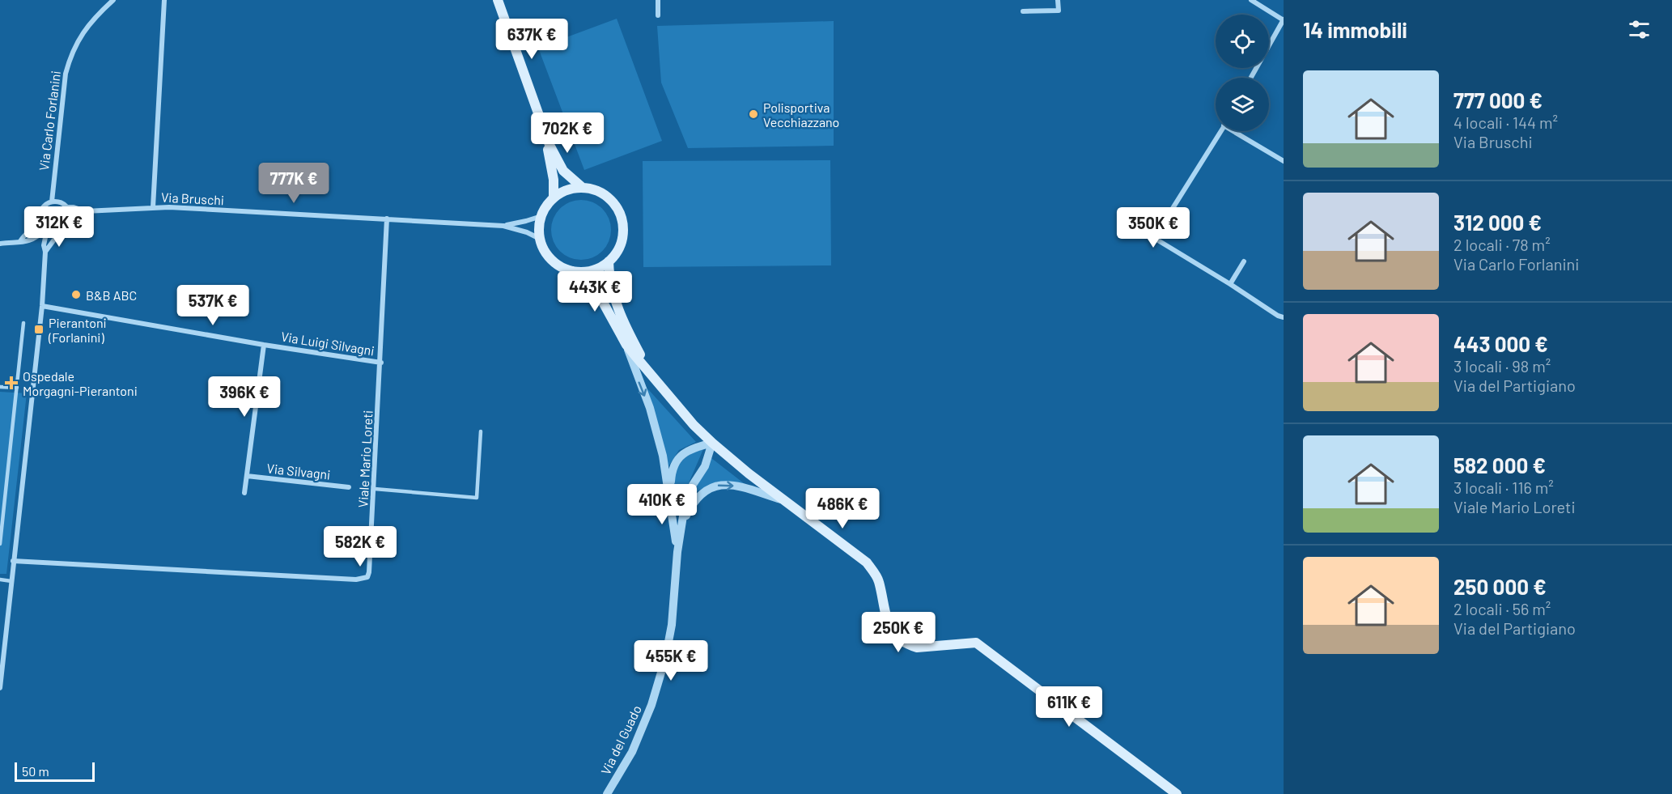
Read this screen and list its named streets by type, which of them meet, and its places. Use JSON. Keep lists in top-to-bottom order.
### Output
{
  "streets": {
    "street": [
      "Via Carlo Forlanini",
      "Via Bruschi",
      "Via Luigi Silvagni",
      "Viale Mario Loreti",
      "Via Silvagni",
      "Via del Guado"
    ]
  },
  "crossings": [
    ["Via Carlo Forlanini", "Via Bruschi"],
    ["Via Bruschi", "Viale Mario Loreti"],
    ["Via Luigi Silvagni", "Viale Mario Loreti"],
    ["Via Luigi Silvagni", "Via Silvagni"]
  ],
  "places": {
    "other": ["Polisportiva Vecchiazzano", "B&B ABC"],
    "transit": ["Pierantoni (Forlanini)"],
    "health": ["Ospedale Morgagni-Pierantoni"]
  },
  "scale_bar": "50 m",
  "page": {
    "heading": "14 immobili",
    "price": [
      "637K €",
      "702K €",
      "777K €",
      "312K €",
      "350K €",
      "443K €",
      "537K €",
      "396K €",
      "410K €",
      "486K €",
      "582K €",
      "250K €",
      "455K €",
      "611K €"
    ],
    "list": [
      {
        "name": "777 000 €",
        "note": "4 locali · 144 m² · Via Bruschi"
      },
      {
        "name": "312 000 €",
        "note": "2 locali · 78 m² · Via Carlo Forlanini"
      },
      {
        "name": "443 000 €",
        "note": "3 locali · 98 m² · Via del Partigiano"
      },
      {
        "name": "582 000 €",
        "note": "3 locali · 116 m² · Viale Mario Loreti"
      },
      {
        "name": "250 000 €",
        "note": "2 locali · 56 m² · Via del Partigiano"
      }
    ],
    "scale": "50 m"
  }
}
